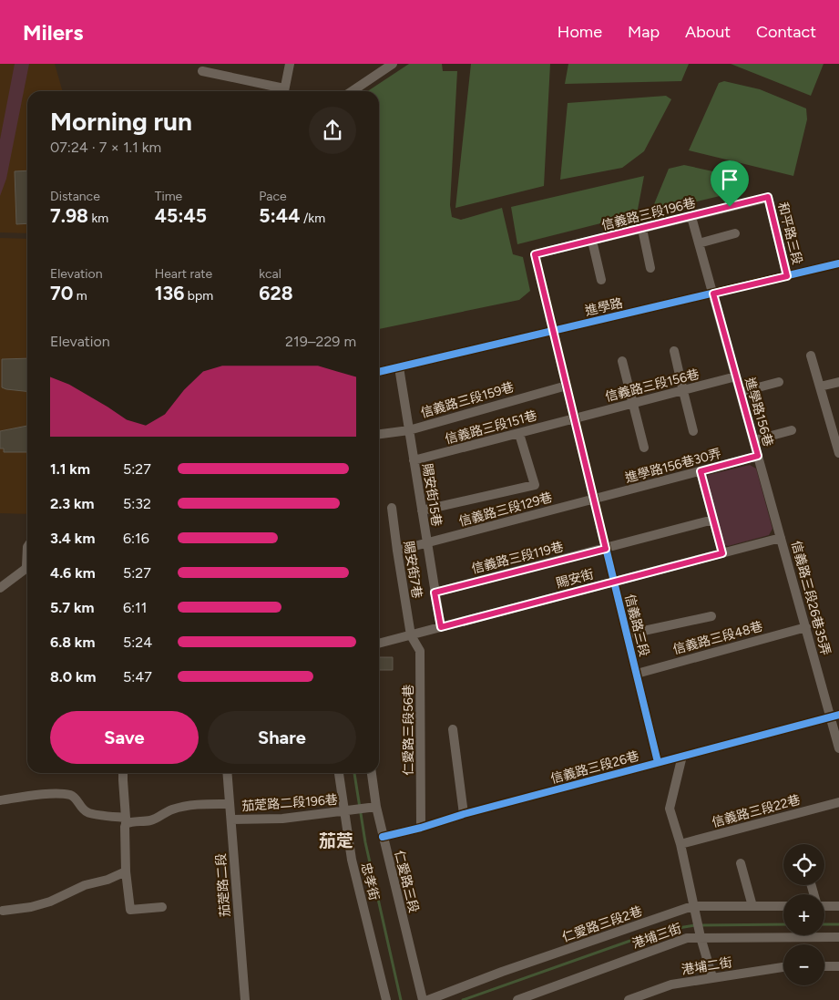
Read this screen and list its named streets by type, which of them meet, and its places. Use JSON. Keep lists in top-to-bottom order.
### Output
{
  "streets": {
    "street": [
      "信義路三段196巷",
      "和平路三段",
      "進學路",
      "信義路三段156巷",
      "信義路三段159巷",
      "進學路156巷",
      "信義路三段151巷",
      "進學路156巷30弄",
      "賜安街15巷",
      "信義路三段129巷",
      "信義路三段119巷",
      "賜安街7巷",
      "賜安街",
      "信義路三段26巷35弄",
      "信義路三段",
      "信義路三段48巷",
      "仁愛路三段56巷",
      "信義路三段26巷",
      "茄萣路二段196巷",
      "信義路三段22巷",
      "忠孝街",
      "仁愛路三段",
      "茄萣路二段",
      "仁愛路三段2巷",
      "港埔三街",
      "港埔二街"
    ]
  },
  "crossings": [
    ["信義路三段196巷", "和平路三段"],
    ["信義路三段196巷", "進學路156巷"],
    ["信義路三段196巷", "信義路三段"],
    ["和平路三段", "進學路"],
    ["進學路", "進學路156巷"],
    ["進學路", "賜安街15巷"],
    ["進學路", "信義路三段"],
    ["信義路三段156巷", "進學路156巷"],
    ["信義路三段156巷", "信義路三段151巷"],
    ["信義路三段156巷", "信義路三段"],
    ["信義路三段159巷", "賜安街15巷"],
    ["信義路三段159巷", "信義路三段"],
    ["進學路156巷", "進學路156巷30弄"],
    ["進學路156巷", "賜安街"],
    ["進學路156巷", "信義路三段26巷35弄"],
    ["信義路三段151巷", "賜安街15巷"],
    ["信義路三段151巷", "信義路三段"],
    ["進學路156巷30弄", "信義路三段129巷"],
    ["進學路156巷30弄", "信義路三段"],
    ["賜安街15巷", "信義路三段129巷"],
    ["賜安街15巷", "信義路三段119巷"],
    ["賜安街15巷", "賜安街"],
    ["信義路三段129巷", "賜安街7巷"],
    ["信義路三段129巷", "信義路三段"],
    ["信義路三段119巷", "信義路三段"],
    ["賜安街7巷", "賜安街"],
    ["賜安街7巷", "仁愛路三段56巷"],
    ["賜安街", "信義路三段26巷35弄"],
    ["賜安街", "信義路三段"],
    ["賜安街", "仁愛路三段56巷"],
    ["信義路三段26巷35弄", "信義路三段48巷"],
    ["信義路三段26巷35弄", "信義路三段26巷"],
    ["信義路三段", "信義路三段48巷"],
    ["信義路三段", "信義路三段26巷"],
    ["仁愛路三段56巷", "信義路三段26巷"],
    ["信義路三段26巷", "仁愛路三段"],
    ["茄萣路二段196巷", "忠孝街"],
    ["茄萣路二段196巷", "仁愛路三段"],
    ["茄萣路二段196巷", "茄萣路二段"]
  ],
  "districts": ["茄萣"],
  "page": {
    "header": "Milers",
    "nav": [
      "Home",
      "Map",
      "About",
      "Contact"
    ],
    "heading": ["Morning run", "07:24 · 7 × 1.1 km"],
    "stats": [
      ["Distance", "7.98 km"],
      ["Time", "45:45"],
      ["Pace", "5:44 /km"],
      ["Elevation", "70 m"],
      ["Heart rate", "136 bpm"],
      ["kcal", "628"]
    ],
    "chart": ["Elevation", "219–229 m"],
    "list": [
      {
        "name": "1.1 km",
        "note": "5:27"
      },
      {
        "name": "2.3 km",
        "note": "5:32"
      },
      {
        "name": "3.4 km",
        "note": "6:16"
      },
      {
        "name": "4.6 km",
        "note": "5:27"
      },
      {
        "name": "5.7 km",
        "note": "6:11"
      },
      {
        "name": "6.8 km",
        "note": "5:24"
      },
      {
        "name": "8.0 km",
        "note": "5:47"
      }
    ],
    "buttons": ["Save", "Share"],
    "map_buttons": ["+", "−"]
  }
}
